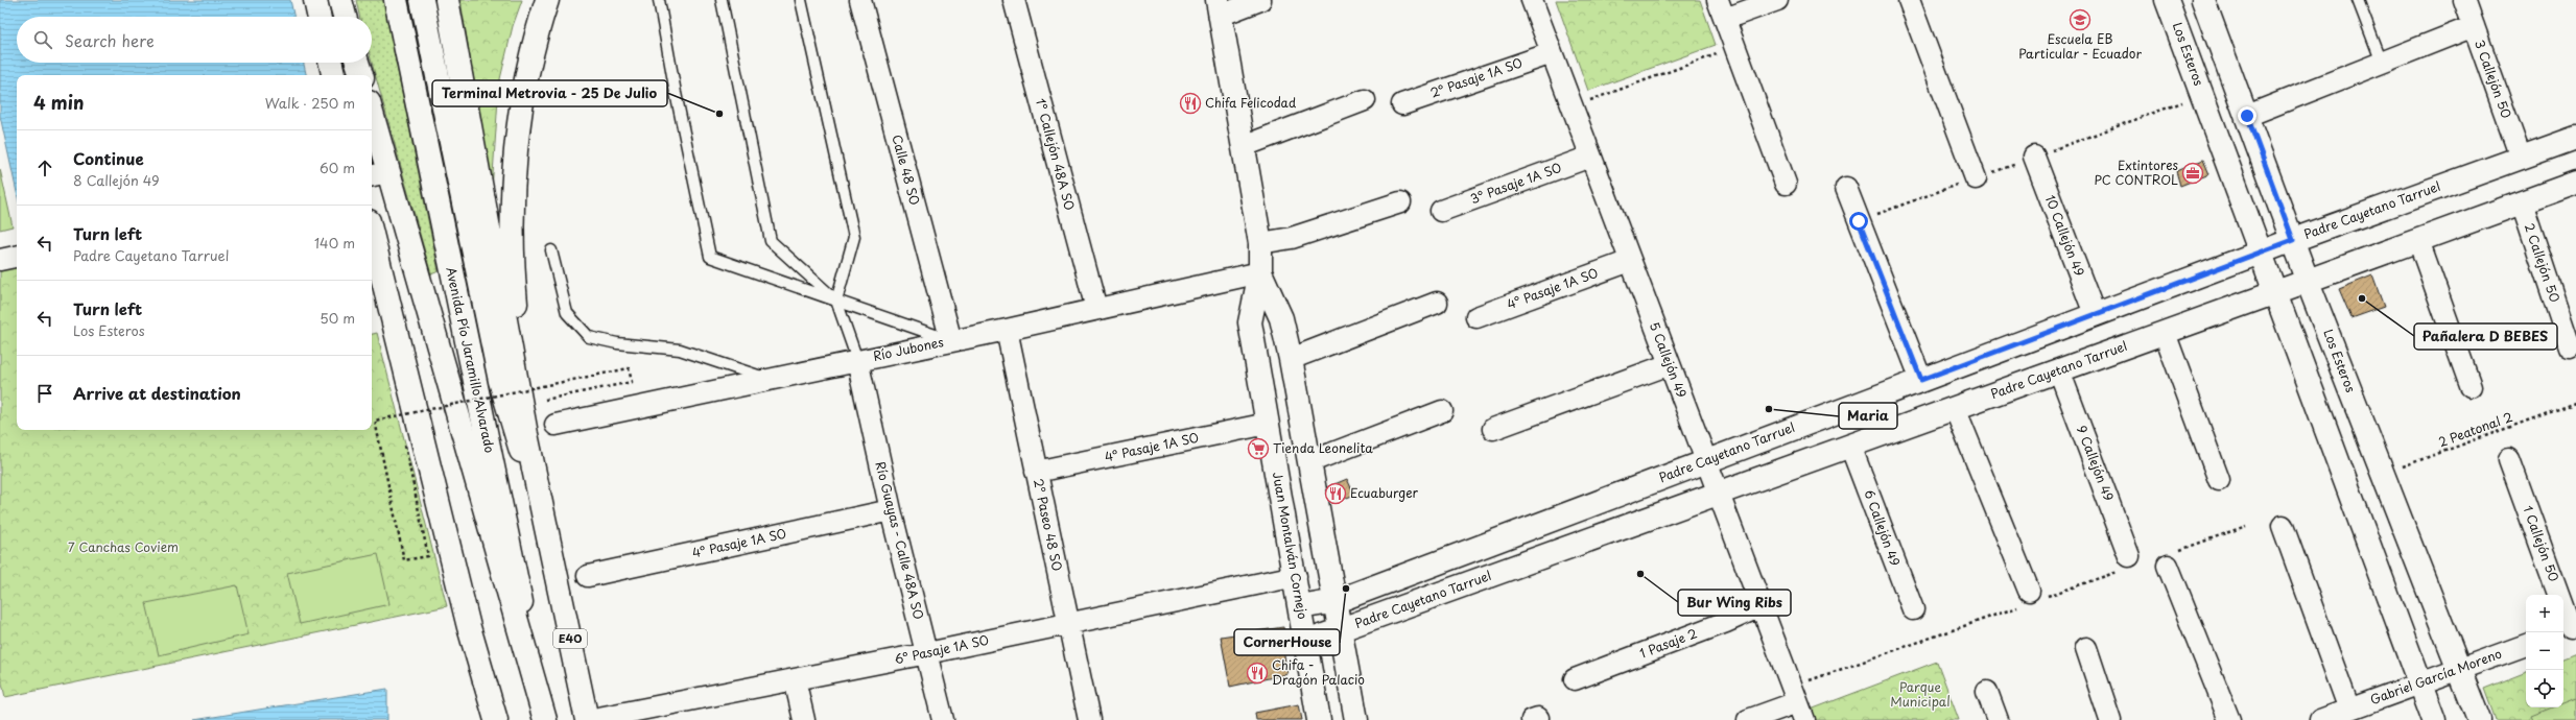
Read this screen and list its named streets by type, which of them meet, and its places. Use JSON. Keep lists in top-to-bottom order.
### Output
{
  "streets": {
    "main road": [
      "Los Esteros",
      "Padre Cayetano Tarruel",
      "Avenida Pío Jaramillo Alvarado",
      "Juan Montalván Cornejo",
      "E40"
    ],
    "street": [
      "2° Pasaje 1A SO",
      "3 Callejón 50",
      "1° Callejón 48A SO",
      "Calle 48 SO",
      "3° Pasaje 1A SO",
      "10 Callejón 49",
      "2 Callejón 50",
      "4° Pasaje 1A SO",
      "Río Jubones",
      "5 Callejón 49",
      "9 Callejón 49",
      "2° Paseo 48 SO",
      "6 Callejón 49",
      "Río Guayas - Calle 48A SO",
      "1 Callejón 50",
      "1 Pasaje 2",
      "6° Pasaje 1A SO",
      "Gabriel García Moreno"
    ],
    "path": ["2 Peatonal 2"]
  },
  "crossings": [
    ["Los Esteros", "Padre Cayetano Tarruel"],
    ["Los Esteros", "2 Peatonal 2"],
    ["Los Esteros", "Gabriel García Moreno"],
    ["2° Pasaje 1A SO", "5 Callejón 49"],
    ["3 Callejón 50", "Padre Cayetano Tarruel"],
    ["1° Callejón 48A SO", "Río Jubones"],
    ["Calle 48 SO", "Río Jubones"],
    ["3° Pasaje 1A SO", "5 Callejón 49"],
    ["Padre Cayetano Tarruel", "10 Callejón 49"],
    ["Padre Cayetano Tarruel", "2 Callejón 50"],
    ["Padre Cayetano Tarruel", "5 Callejón 49"],
    ["Padre Cayetano Tarruel", "9 Callejón 49"],
    ["Padre Cayetano Tarruel", "6 Callejón 49"],
    ["Padre Cayetano Tarruel", "Juan Montalván Cornejo"],
    ["4° Pasaje 1A SO", "5 Callejón 49"],
    ["4° Pasaje 1A SO", "2° Paseo 48 SO"],
    ["4° Pasaje 1A SO", "Río Guayas - Calle 48A SO"],
    ["4° Pasaje 1A SO", "Juan Montalván Cornejo"],
    ["Río Jubones", "2° Paseo 48 SO"],
    ["Río Jubones", "Río Guayas - Calle 48A SO"],
    ["Río Jubones", "Juan Montalván Cornejo"],
    ["Avenida Pío Jaramillo Alvarado", "E40"],
    ["5 Callejón 49", "1 Pasaje 2"],
    ["2° Paseo 48 SO", "6° Pasaje 1A SO"],
    ["Río Guayas - Calle 48A SO", "6° Pasaje 1A SO"],
    ["Juan Montalván Cornejo", "6° Pasaje 1A SO"],
    ["E40", "6° Pasaje 1A SO"]
  ],
  "parks": ["7 Canchas Coviem", "Parque Municipal"],
  "places": {
    "school or university": ["Escuela EB Particular - Ecuador"],
    "restaurant": ["Chifa Felicodad", "Ecuaburger", "Chifa - Dragón Palacio"],
    "other": [
      "Terminal Metrovia - 25 De Julio",
      "Pañalera D BEBES",
      "Maria",
      "Bur Wing Ribs",
      "CornerHouse"
    ],
    "office": ["Extintores PC CONTROL"],
    "supermarket": ["Tienda Leonelita"]
  },
  "page": {
    "search": "Search here",
    "heading": ["4 min", "Walk · 250 m"],
    "list": [
      ["Continue", "8 Callejón 49", "60 m"],
      ["Turn left", "Padre Cayetano Tarruel", "140 m"],
      ["Turn left", "Los Esteros", "50 m"],
      "Arrive at destination"
    ],
    "map_buttons": ["+", "−"]
  }
}
